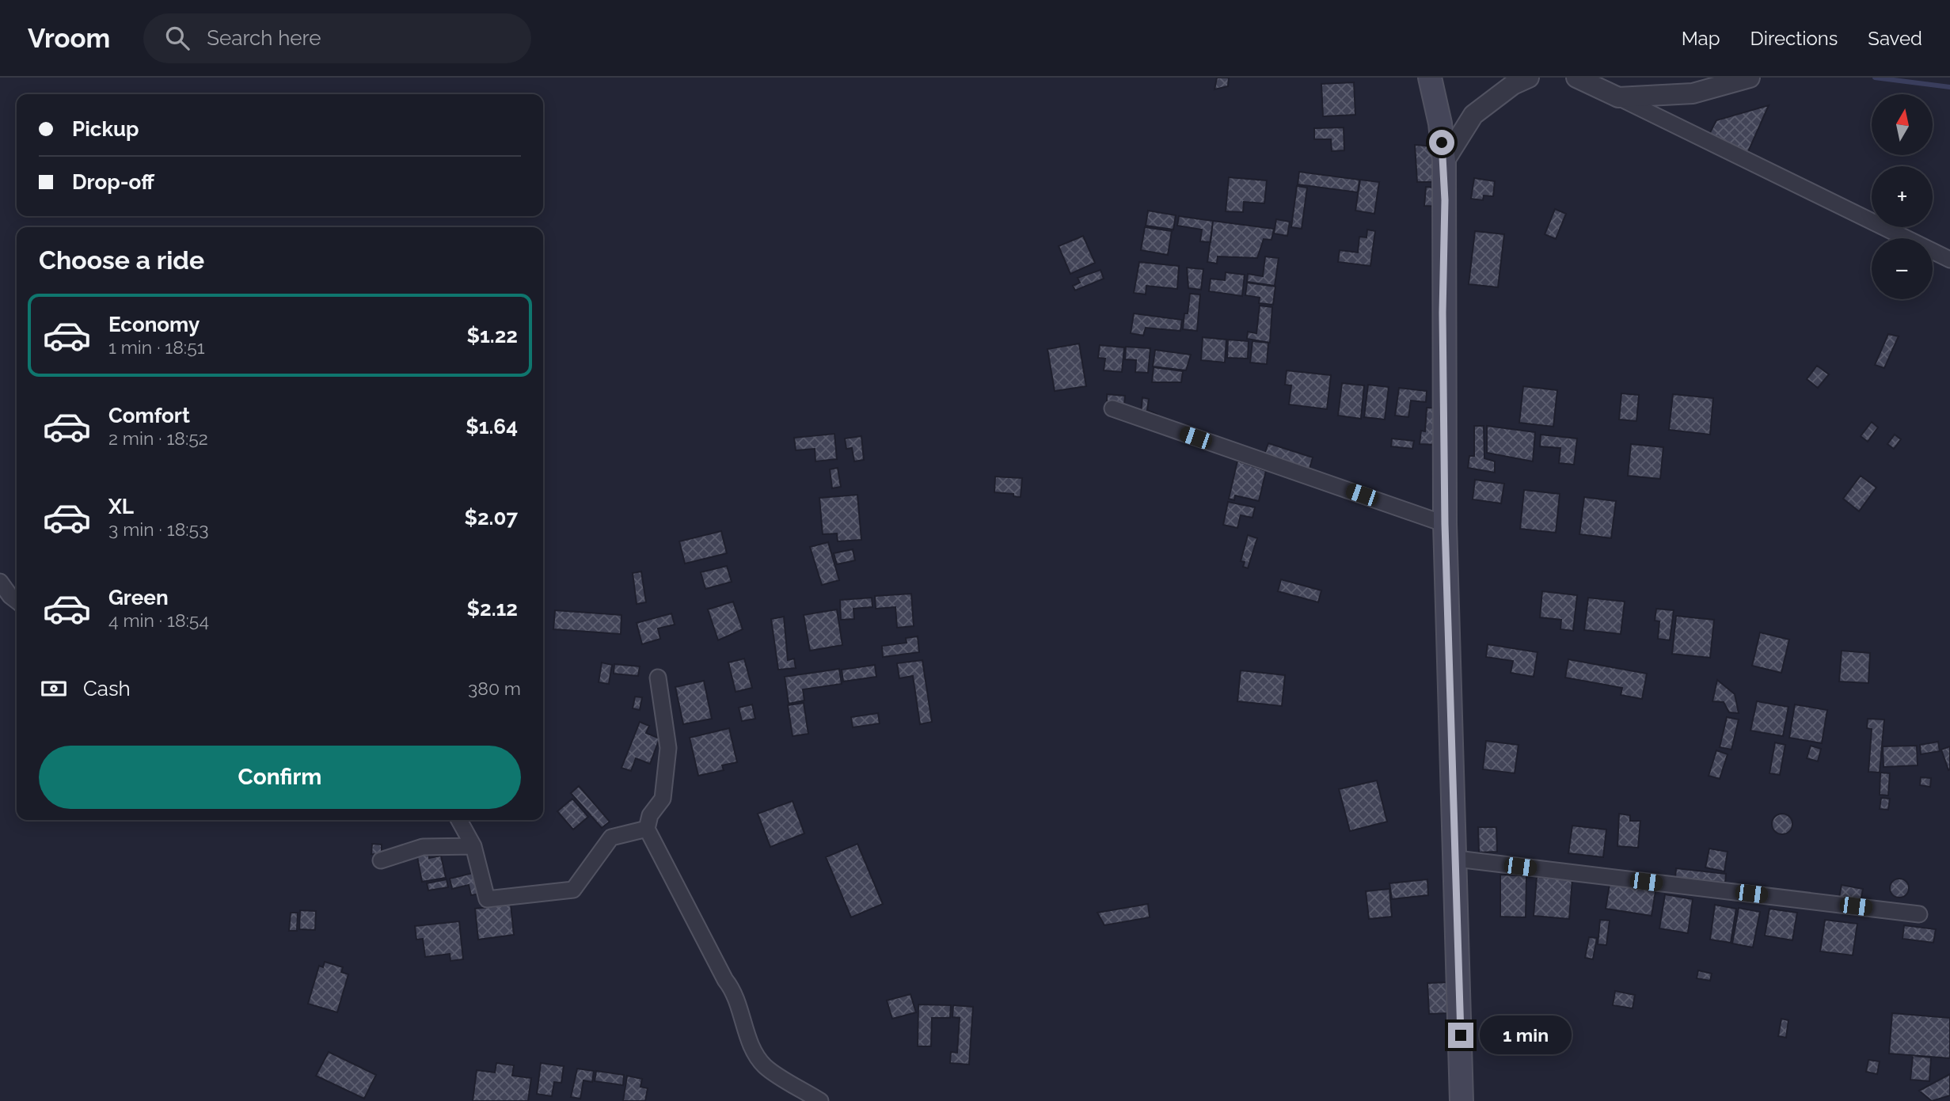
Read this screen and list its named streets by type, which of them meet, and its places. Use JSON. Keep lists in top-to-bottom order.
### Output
{
  "north": "top",
  "page": {
    "header": "Vroom",
    "search": "Search here",
    "nav": ["Map", "Directions", "Saved"],
    "map_buttons": ["+", "−"],
    "banner": ["Pickup", "Drop-off"],
    "heading": "Choose a ride",
    "list": [
      {
        "name": "Economy",
        "note": "1 min · 18:51",
        "value": "$1.22"
      },
      {
        "name": "Comfort",
        "note": "2 min · 18:52",
        "value": "$1.64"
      },
      {
        "name": "XL",
        "note": "3 min · 18:53",
        "value": "$2.07"
      },
      {
        "name": "Green",
        "note": "4 min · 18:54",
        "value": "$2.12"
      }
    ],
    "pay": ["Cash", "380 m"],
    "buttons": "Confirm",
    "bubble": "1 min"
  }
}
